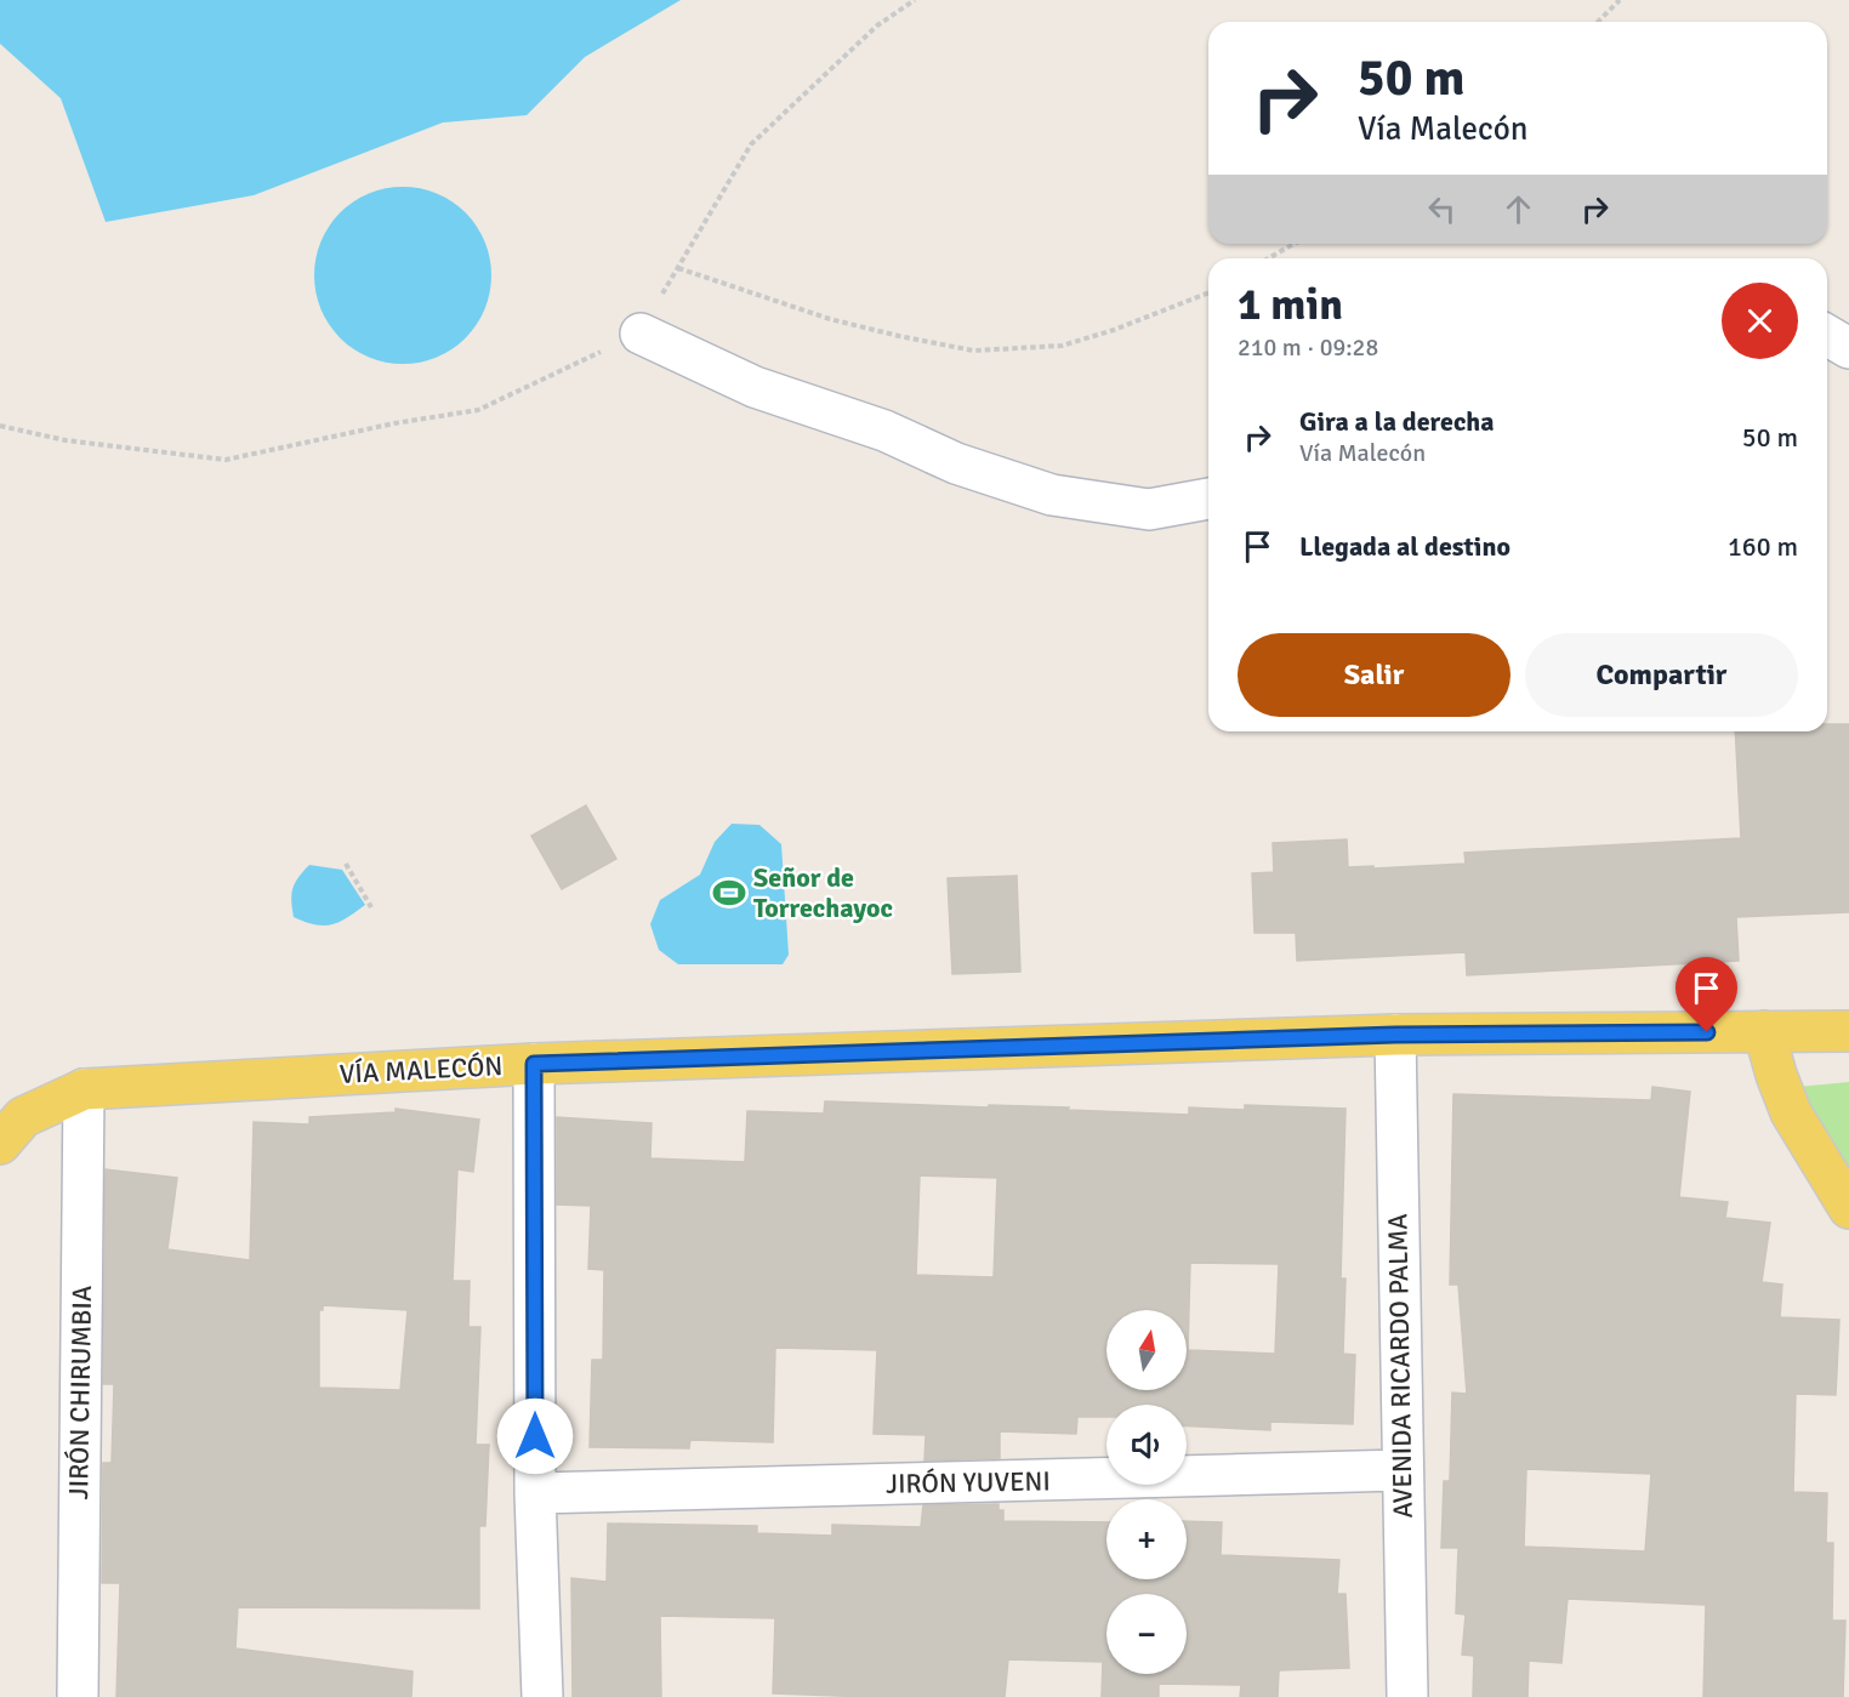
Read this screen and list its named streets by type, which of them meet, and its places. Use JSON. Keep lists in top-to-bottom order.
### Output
{
  "streets": {
    "main road": ["VÍA MALECÓN"],
    "street": ["AVENIDA RICARDO PALMA", "JIRÓN CHIRUMBIA", "JIRÓN YUVENI"]
  },
  "crossings": [
    ["VÍA MALECÓN", "AVENIDA RICARDO PALMA"],
    ["VÍA MALECÓN", "JIRÓN CHIRUMBIA"],
    ["AVENIDA RICARDO PALMA", "JIRÓN YUVENI"]
  ],
  "places": {
    "sports": ["Señor de Torrechayoc"]
  },
  "north": "top",
  "page": {
    "turn": ["50 m", "Vía Malecón"],
    "heading": ["1 min", "210 m · 09:28"],
    "list": [
      {
        "name": "Gira a la derecha",
        "note": "Vía Malecón",
        "value": "50 m"
      },
      {
        "name": "Llegada al destino",
        "value": "160 m"
      }
    ],
    "buttons": ["Salir", "Compartir"],
    "map_buttons": ["+", "−"]
  }
}
